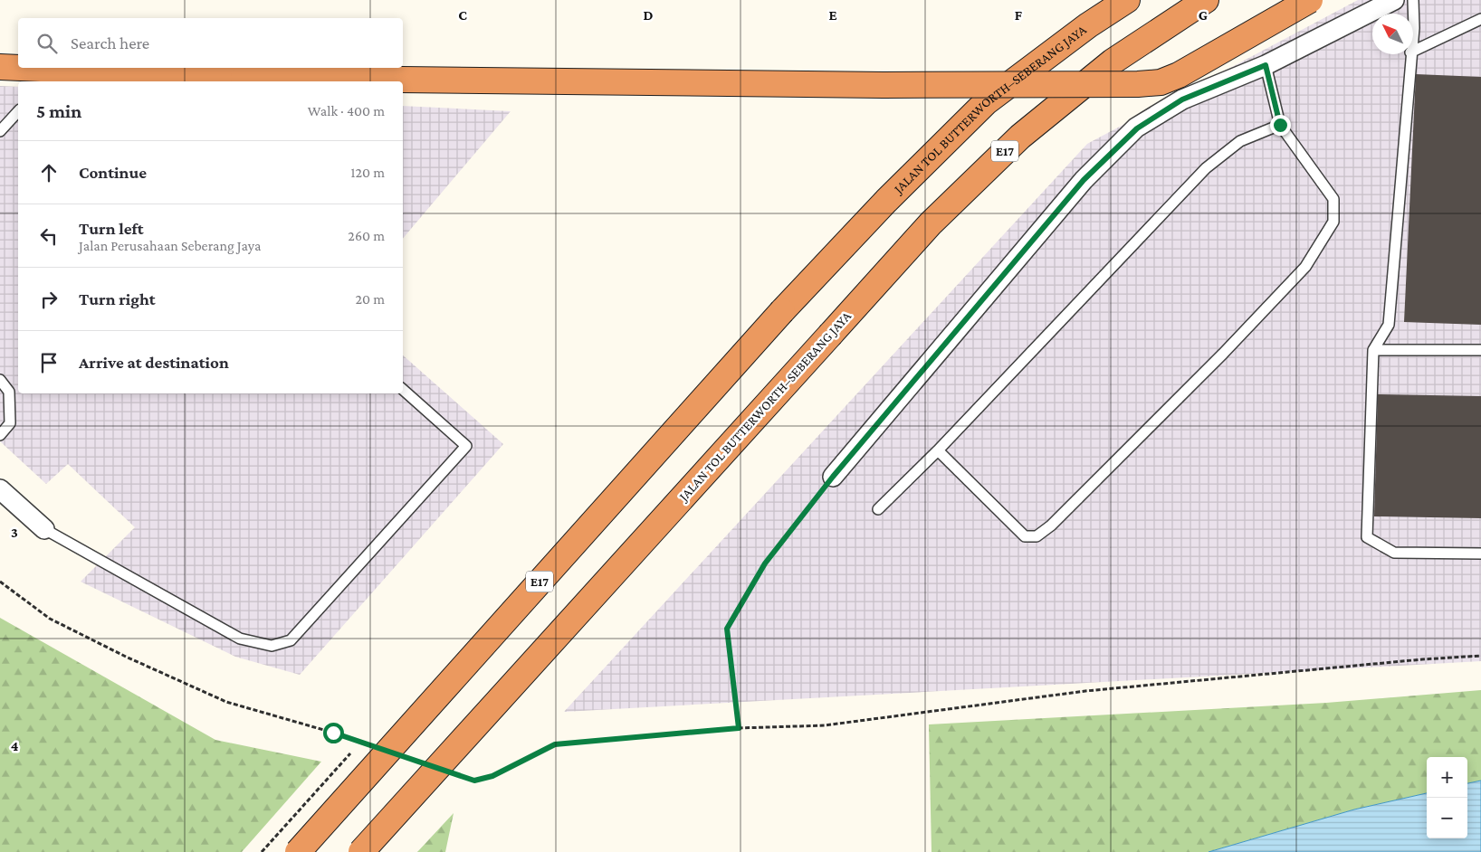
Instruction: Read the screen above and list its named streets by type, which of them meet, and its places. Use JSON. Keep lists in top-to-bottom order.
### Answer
{
  "streets": {
    "highway": ["JALAN TOL BUTTERWORTH–SEBERANG JAYA", "E17"]
  },
  "north": "top left",
  "page": {
    "search": "Search here",
    "heading": ["5 min", "Walk · 400 m"],
    "list": [
      ["Continue", "120 m"],
      ["Turn left", "Jalan Perusahaan Seberang Jaya", "260 m"],
      ["Turn right", "20 m"],
      "Arrive at destination"
    ],
    "map_buttons": ["+", "−"]
  },
  "grid": {
    "columns": [
      "C",
      "D",
      "E",
      "F",
      "G"
    ],
    "rows": ["3", "4"]
  }
}
